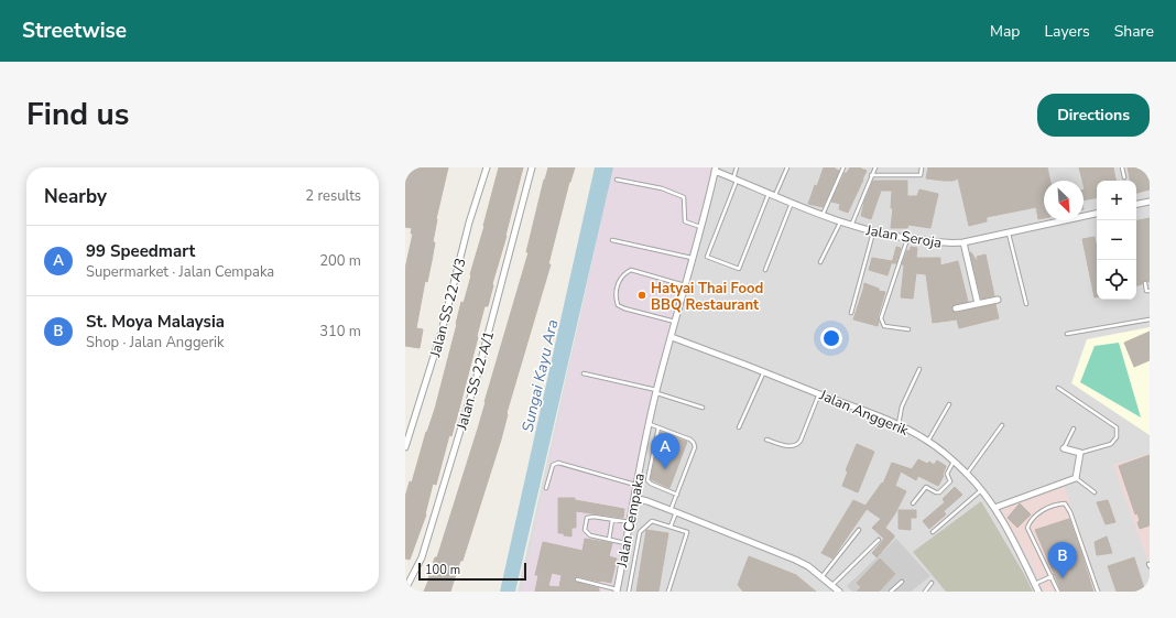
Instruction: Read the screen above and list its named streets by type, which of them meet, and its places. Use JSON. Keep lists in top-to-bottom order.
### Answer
{
  "streets": {
    "street": [
      "Jalan Seroja",
      "Jalan SS 22 A/3",
      "Jalan SS 22 A/1",
      "Jalan Anggerik",
      "Jalan Cempaka"
    ]
  },
  "crossings": [
    ["Jalan Seroja", "Jalan Cempaka"],
    ["Jalan Anggerik", "Jalan Cempaka"]
  ],
  "water": ["Sungai Kayu Ara"],
  "places": ["Hatyai Thai Food BBQ Restaurant"],
  "scale_bar": "100 m",
  "north": "bottom right",
  "page": {
    "header": "Streetwise",
    "nav": ["Map", "Layers", "Share"],
    "title": "Find us",
    "buttons": "Directions",
    "heading": ["Nearby", "2 results"],
    "map_buttons": ["+", "−"],
    "list": [
      {
        "mark": "A",
        "name": "99 Speedmart",
        "note": "Supermarket · Jalan Cempaka",
        "value": "200 m"
      },
      {
        "mark": "B",
        "name": "St. Moya Malaysia",
        "note": "Shop · Jalan Anggerik",
        "value": "310 m"
      }
    ],
    "pins": ["A", "B"],
    "scale": "100 m"
  }
}
